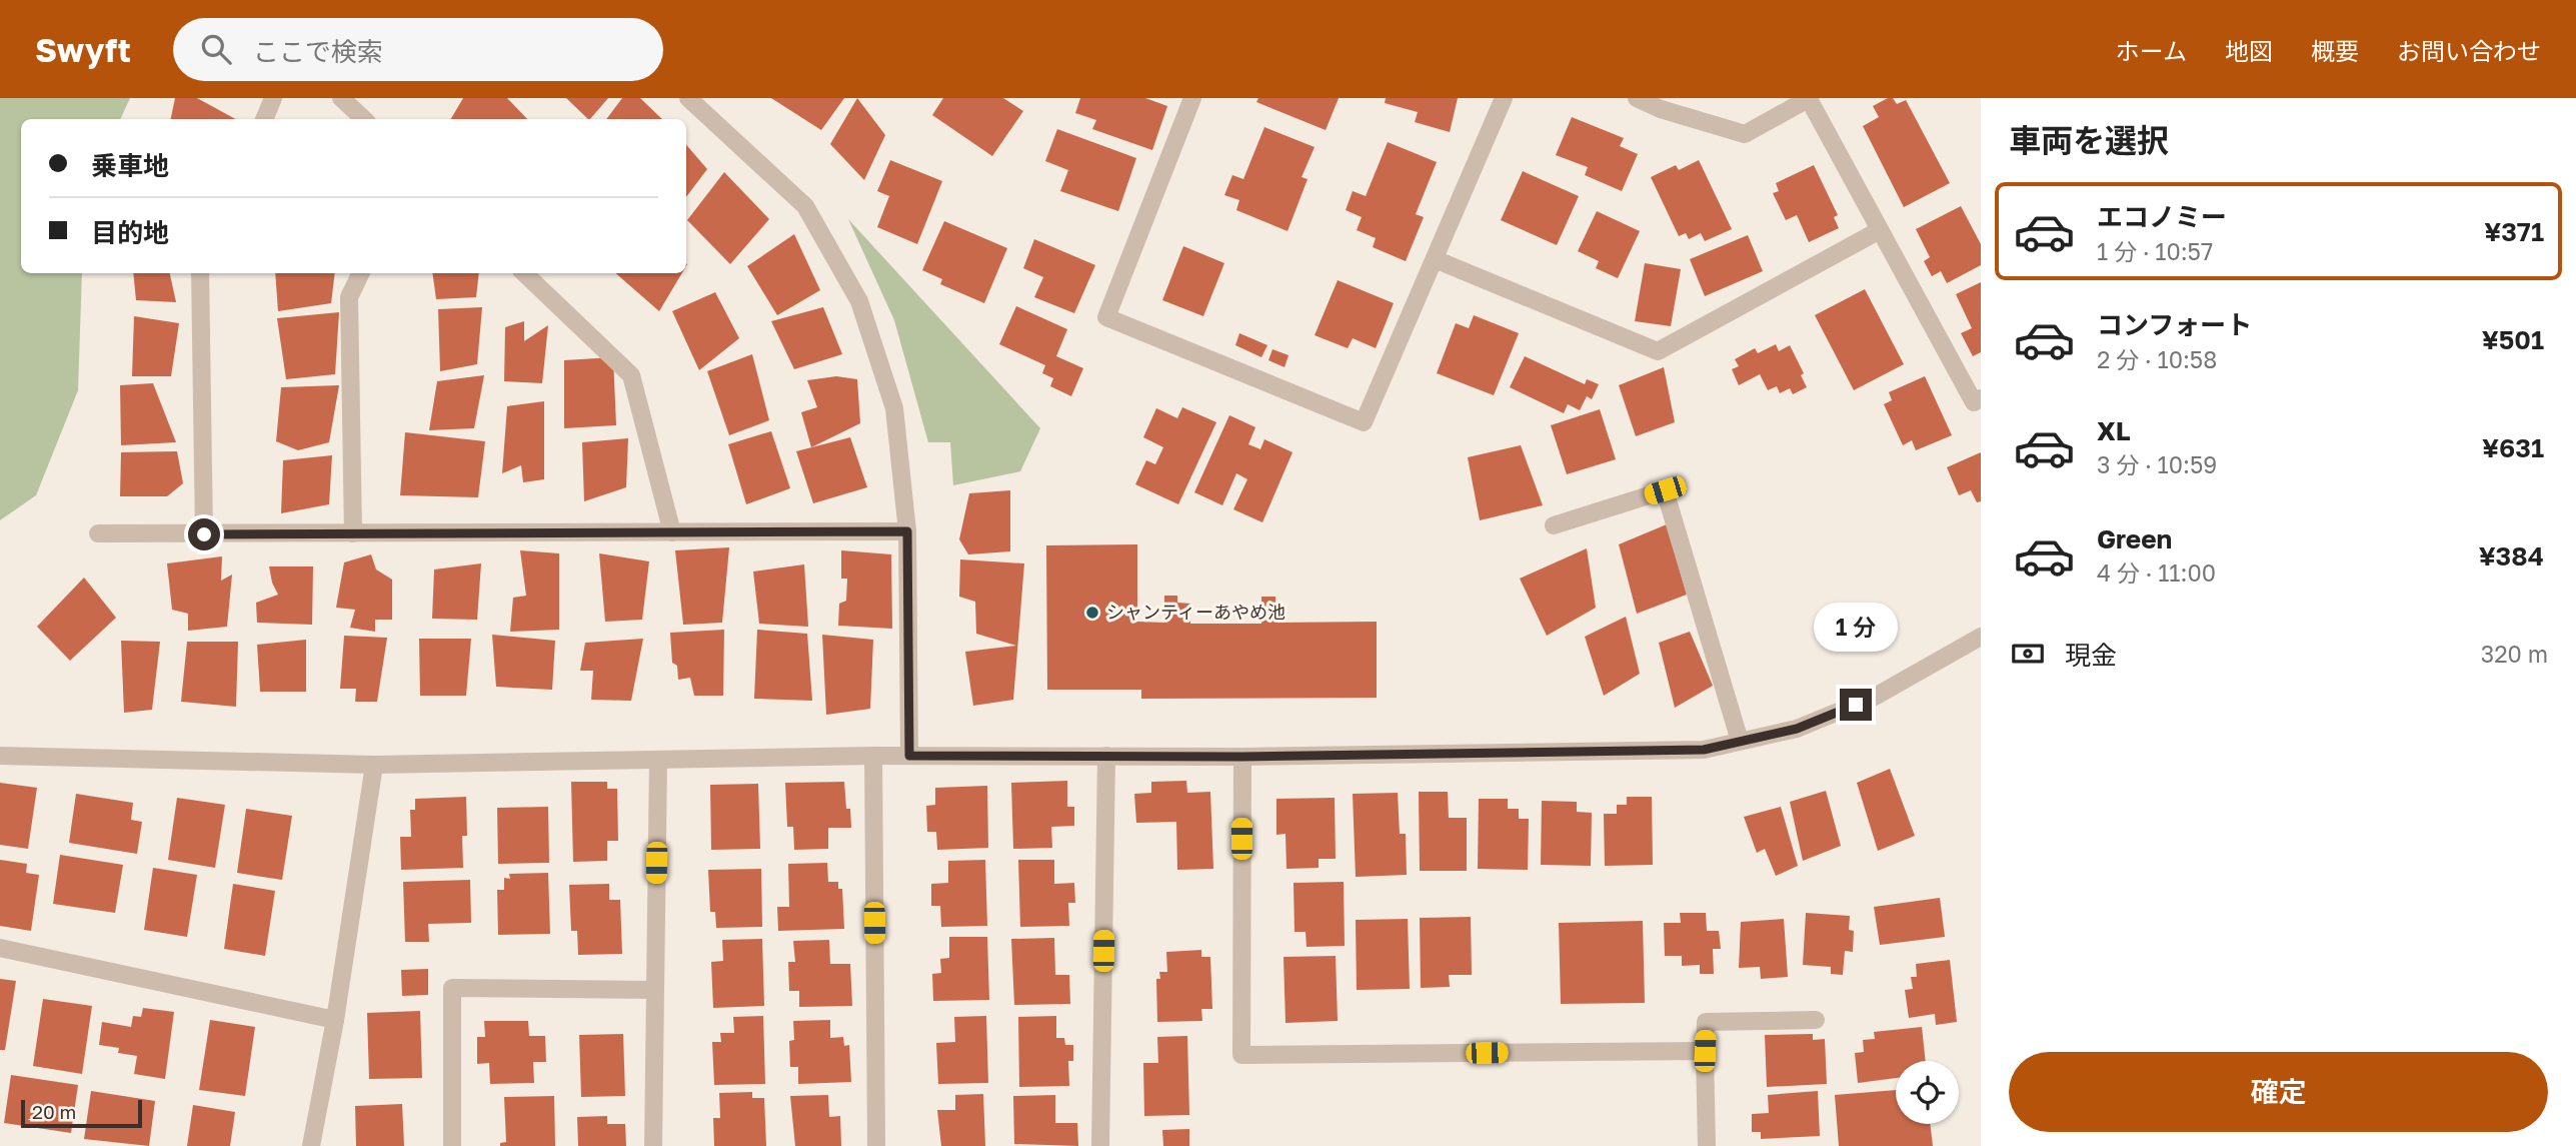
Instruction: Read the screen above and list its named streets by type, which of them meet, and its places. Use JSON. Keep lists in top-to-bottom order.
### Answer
{
  "places": ["シャンティーあやめ池"],
  "scale_bar": "20 m",
  "page": {
    "header": "Swyft",
    "search": "ここで検索",
    "nav": [
      "ホーム",
      "地図",
      "概要",
      "お問い合わせ"
    ],
    "heading": "車両を選択",
    "banner": ["乗車地", "目的地"],
    "list": [
      {
        "name": "エコノミー",
        "note": "1 分 · 10:57",
        "value": "¥371"
      },
      {
        "name": "コンフォート",
        "note": "2 分 · 10:58",
        "value": "¥501"
      },
      {
        "name": "XL",
        "note": "3 分 · 10:59",
        "value": "¥631"
      },
      {
        "name": "Green",
        "note": "4 分 · 11:00",
        "value": "¥384"
      }
    ],
    "bubble": "1 分",
    "pay": ["現金", "320 m"],
    "buttons": "確定",
    "scale": "20 m"
  }
}
